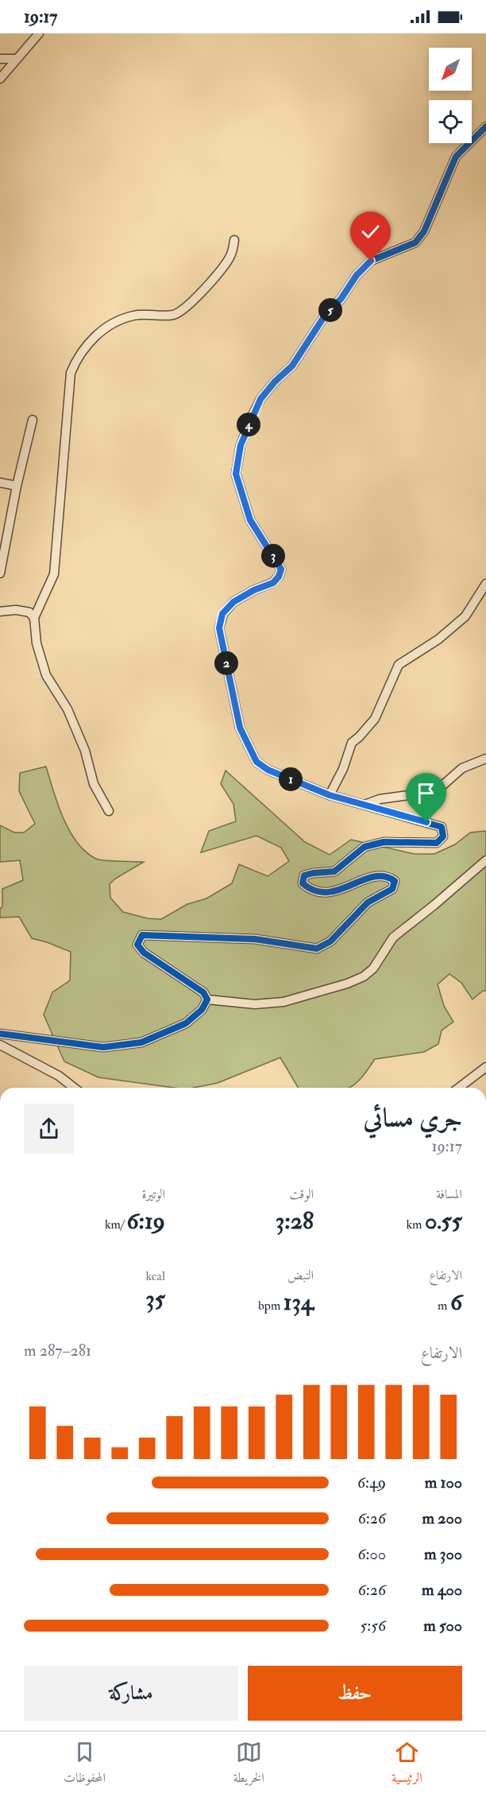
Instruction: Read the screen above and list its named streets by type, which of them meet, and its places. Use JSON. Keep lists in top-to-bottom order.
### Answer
{
  "north": "bottom left",
  "page": {
    "status": "19:17",
    "pins": [
      "5",
      "4",
      "3",
      "2",
      "1"
    ],
    "heading": ["جري مسائي", "19:17"],
    "stats": [
      ["المسافة", "0.55 km"],
      ["الوقت", "3:28"],
      ["الوتيرة", "6:19 /km"],
      ["الارتفاع", "6 m"],
      ["النبض", "134 bpm"],
      ["kcal", "35"]
    ],
    "chart": ["الارتفاع", "281–287 m"],
    "list": [
      {
        "name": "100 m",
        "note": "6:49"
      },
      {
        "name": "200 m",
        "note": "6:26"
      },
      {
        "name": "300 m",
        "note": "6:00"
      },
      {
        "name": "400 m",
        "note": "6:26"
      },
      {
        "name": "500 m",
        "note": "5:56"
      }
    ],
    "buttons": ["حفظ", "مشاركة"],
    "tabs": ["الرئيسية", "الخريطة", "المحفوظات"]
  }
}
